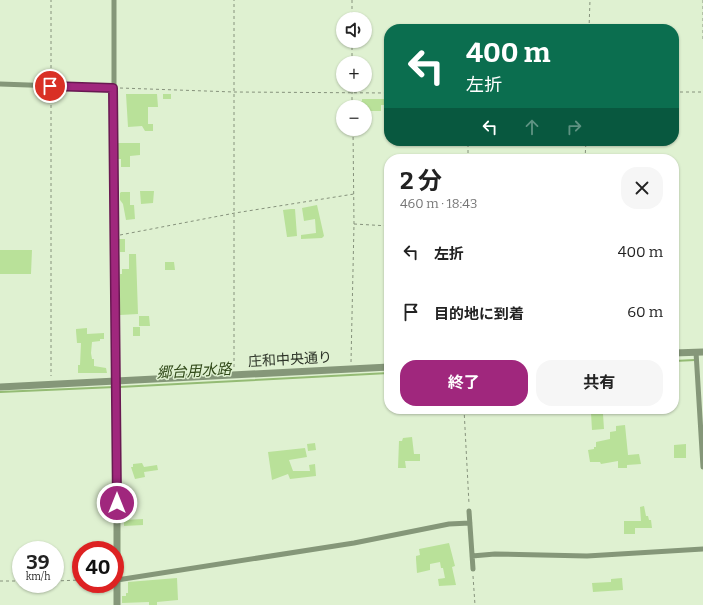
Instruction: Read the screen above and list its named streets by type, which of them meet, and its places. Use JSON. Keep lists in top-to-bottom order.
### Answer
{
  "streets": {
    "street": ["庄和中央通り"]
  },
  "water": ["郷台用水路"],
  "page": {
    "map_buttons": ["+", "−"],
    "turn": ["400 m", "左折"],
    "heading": ["2 分", "460 m · 18:43"],
    "list": [
      {
        "name": "左折",
        "value": "400 m"
      },
      {
        "name": "目的地に到着",
        "value": "60 m"
      }
    ],
    "buttons": ["終了", "共有"],
    "speed": "39 km/h",
    "limit": "40"
  }
}
